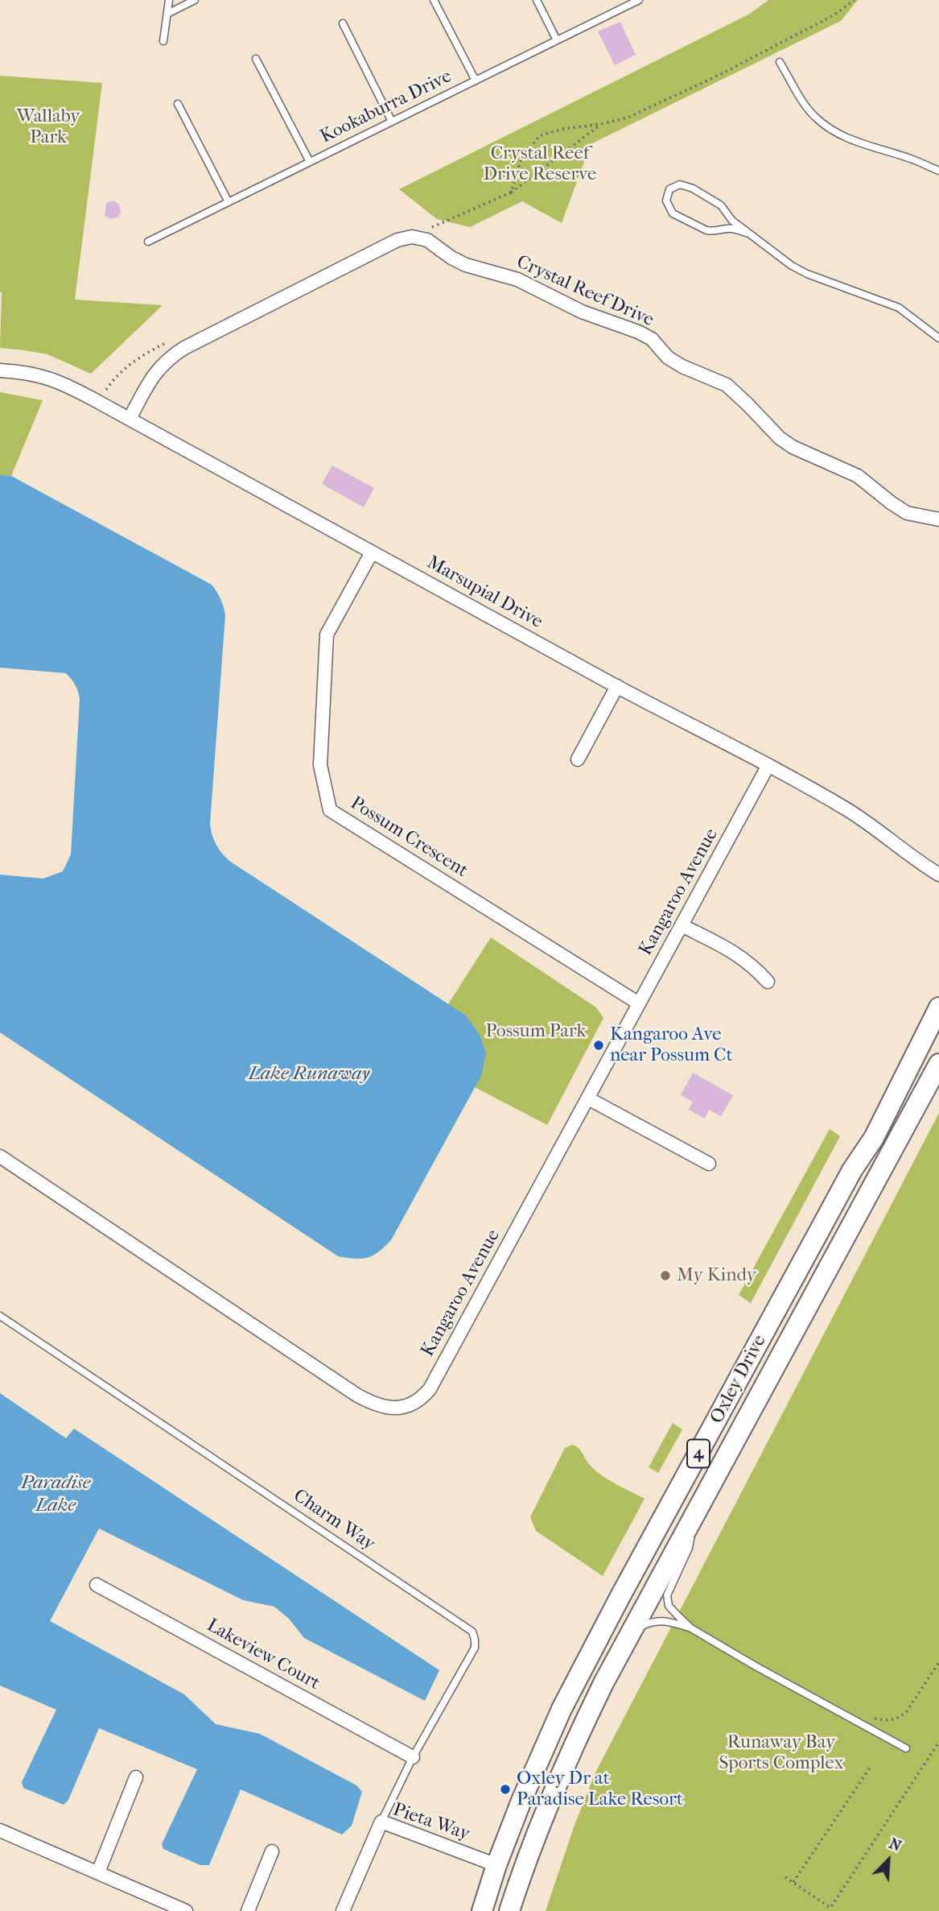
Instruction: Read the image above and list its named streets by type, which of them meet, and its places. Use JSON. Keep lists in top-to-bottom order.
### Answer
{
  "streets": {
    "main road": ["Oxley Drive", "4"],
    "street": [
      "Crystal Reef Drive",
      "Marsupial Drive",
      "Possum Crescent",
      "Kangaroo Avenue",
      "Lakeview Court",
      "Pieta Way"
    ],
    "lane": ["Kookaburra Drive", "Charm Way"]
  },
  "crossings": [
    ["Crystal Reef Drive", "Marsupial Drive"],
    ["Marsupial Drive", "Possum Crescent"],
    ["Marsupial Drive", "Kangaroo Avenue"],
    ["Possum Crescent", "Kangaroo Avenue"],
    ["Oxley Drive", "Pieta Way"],
    ["Charm Way", "Lakeview Court"],
    ["Charm Way", "Pieta Way"]
  ],
  "water": ["Lake Runaway", "Paradise Lake"],
  "parks": [
    "Wallaby Park",
    "Crystal Reef Drive Reserve",
    "Possum Park",
    "Runaway Bay Sports Complex"
  ],
  "places": ["Kangaroo Ave near Possum Ct", "My Kindy", "Oxley Dr at Paradise Lake Resort"],
  "north": "top right"
}
